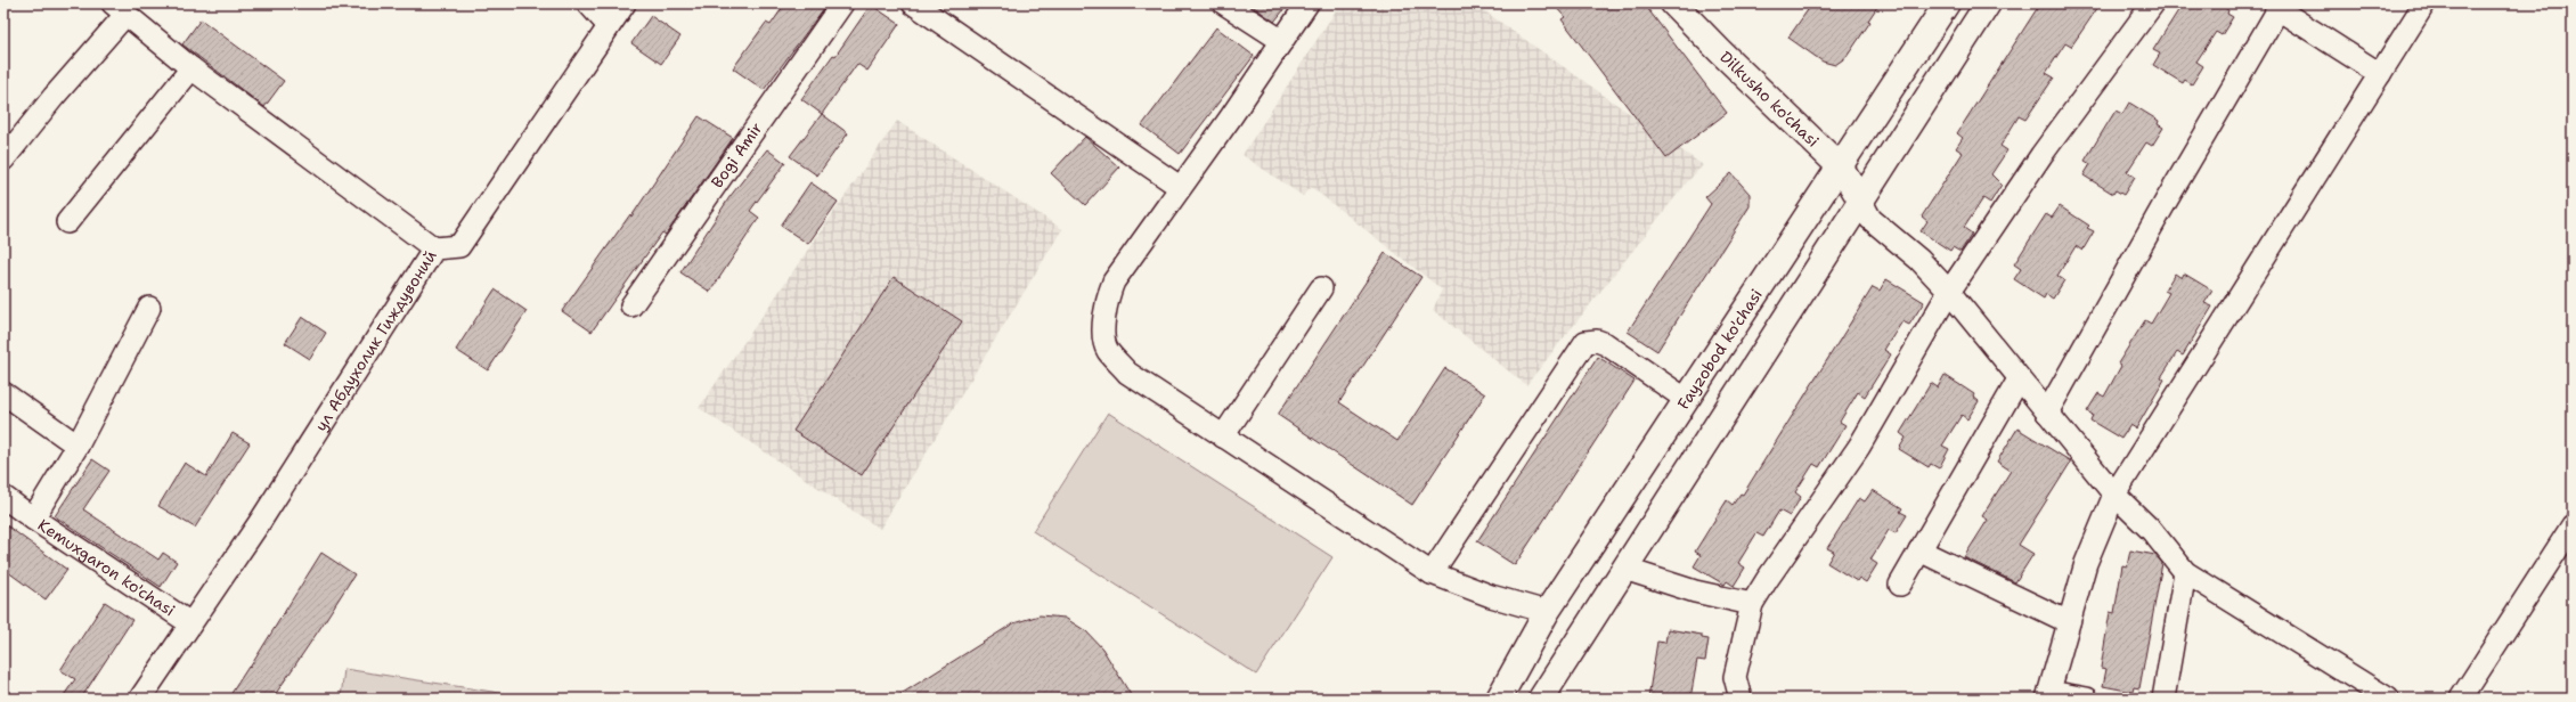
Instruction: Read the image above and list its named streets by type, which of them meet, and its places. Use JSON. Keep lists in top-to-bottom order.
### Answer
{
  "streets": {
    "main road": ["Dilkusho ko'chasi", "Fayzobod ko'chasi"],
    "street": ["ул Абдухолик Гиждувоний", "Kemuxgaron ko'chasi"]
  },
  "crossings": [
    ["Dilkusho ko'chasi", "Fayzobod ko'chasi"],
    ["ул Абдухолик Гиждувоний", "Kemuxgaron ko'chasi"]
  ]
}
